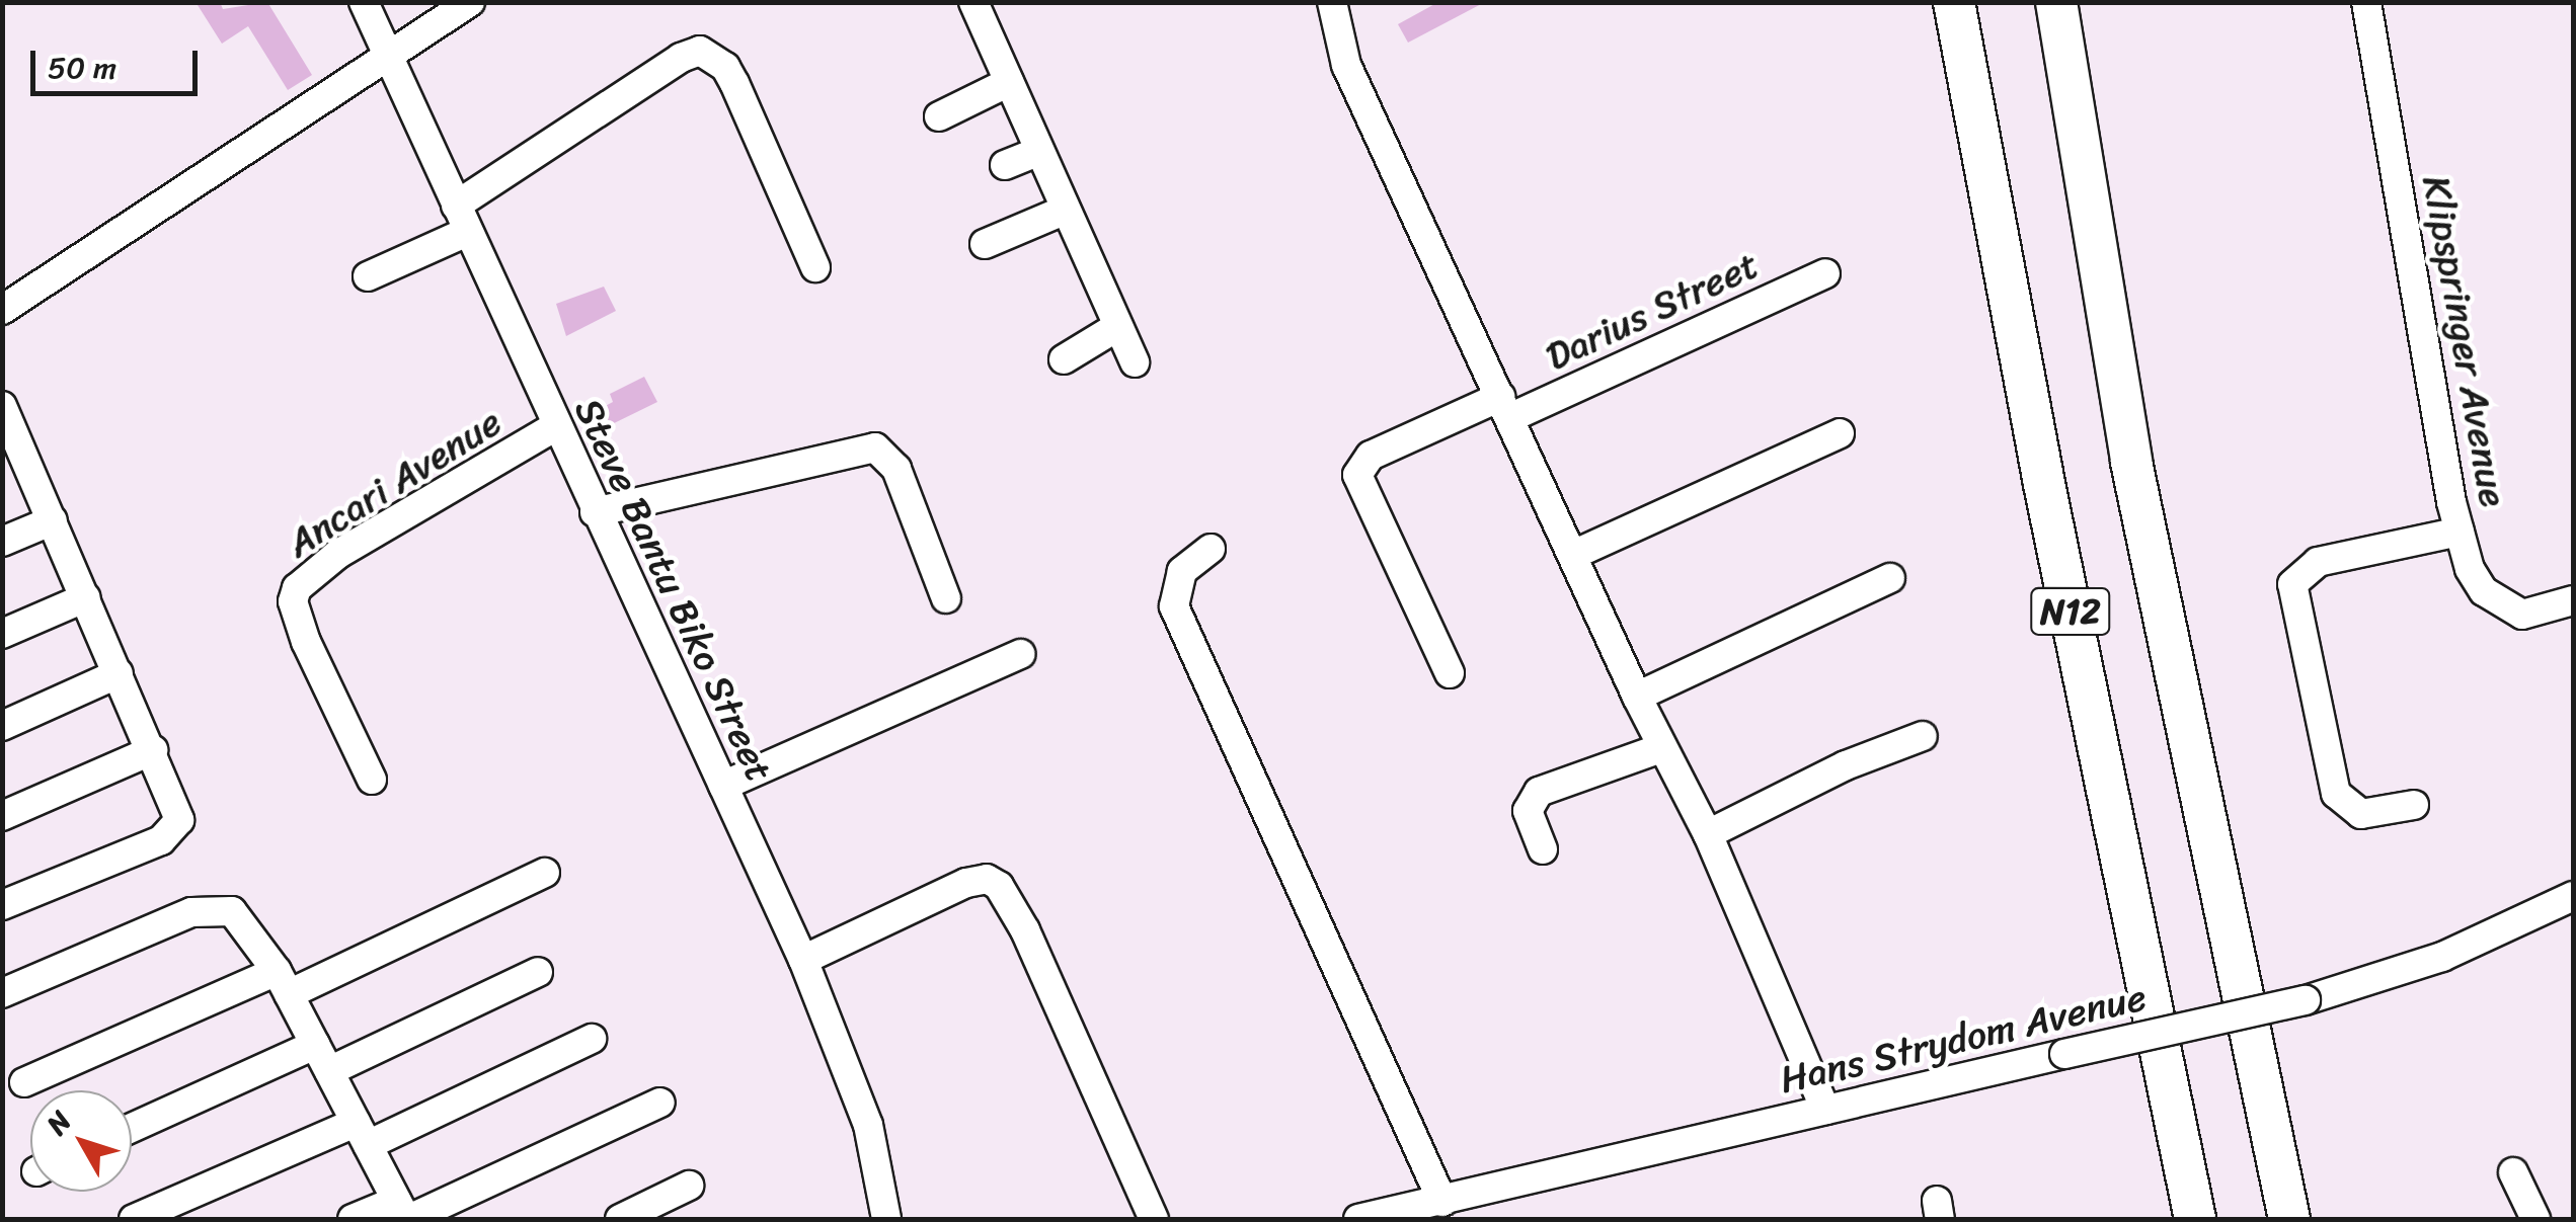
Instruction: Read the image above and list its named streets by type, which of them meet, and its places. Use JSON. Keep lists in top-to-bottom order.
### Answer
{
  "streets": {
    "highway": ["N12"],
    "street": [
      "Darius Street",
      "Klipspringer Avenue",
      "Ancari Avenue",
      "Steve Bantu Biko Street",
      "Hans Strydom Avenue"
    ]
  },
  "crossings": [
    ["Ancari Avenue", "Steve Bantu Biko Street"]
  ],
  "scale_bar": "50 m",
  "north": "top left"
}
